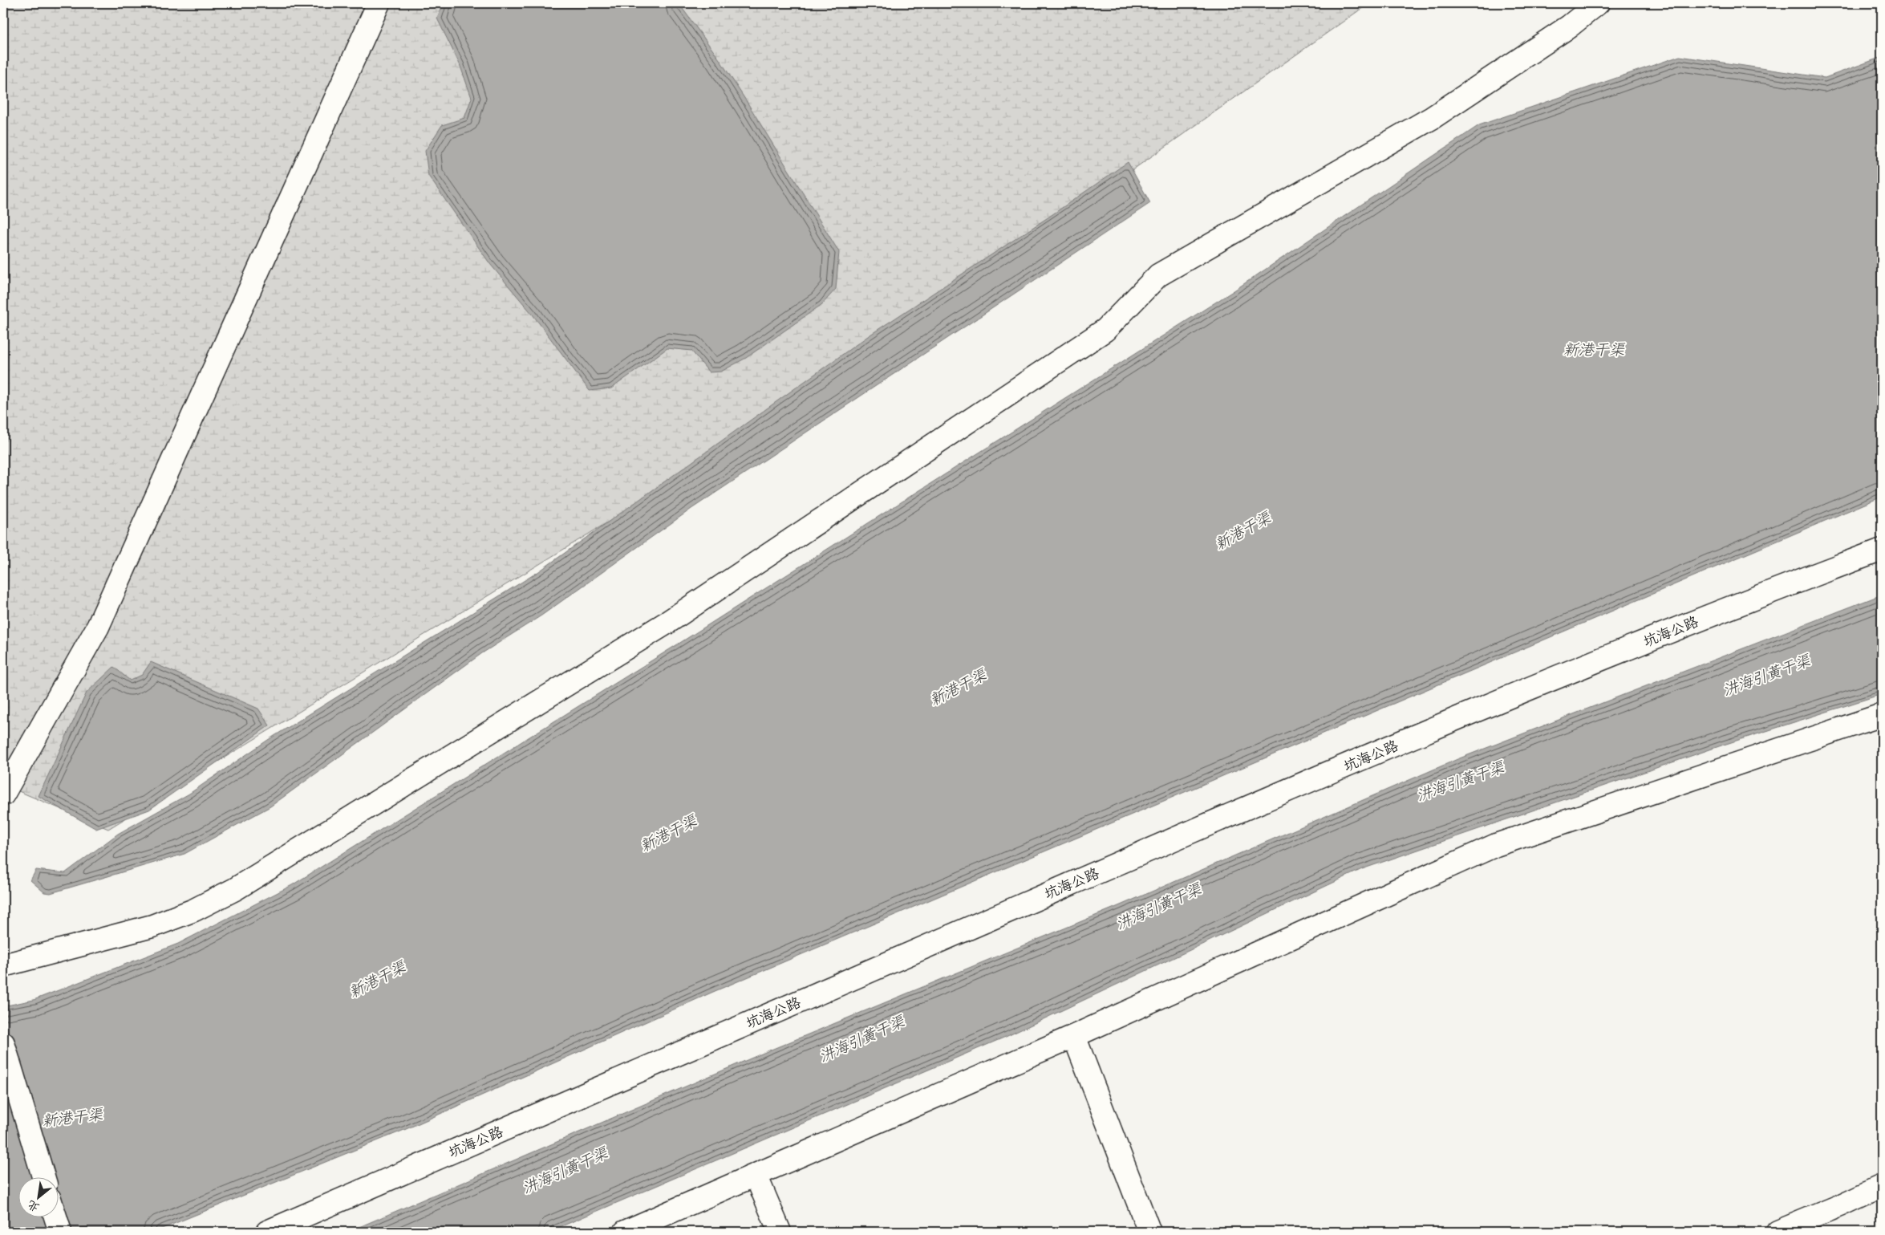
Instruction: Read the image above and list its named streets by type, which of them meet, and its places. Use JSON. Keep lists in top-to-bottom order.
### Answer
{
  "streets": {
    "street": ["坑海公路"]
  },
  "water": ["新港干渠", "汫海引黄干渠"],
  "north": "bottom left"
}
